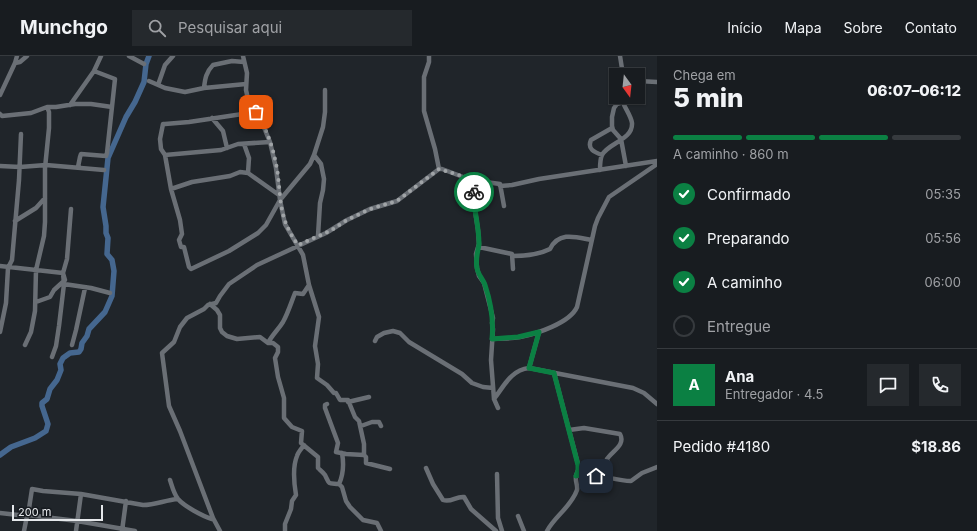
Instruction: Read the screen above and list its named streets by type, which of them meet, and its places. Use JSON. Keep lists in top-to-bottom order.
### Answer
{
  "scale_bar": "200 m",
  "north": "bottom",
  "page": {
    "header": "Munchgo",
    "search": "Pesquisar aqui",
    "nav": [
      "Início",
      "Mapa",
      "Sobre",
      "Contato"
    ],
    "heading": ["5 min", "Chega em", "06:07–06:12"],
    "panel": [
      "Ana",
      "Entregador · 4.5",
      "Pedido #4180",
      "$18.86"
    ],
    "bar": "A caminho · 860 m",
    "list": [
      ["Confirmado", "05:35"],
      ["Preparando", "05:56"],
      ["A caminho", "06:00"],
      "Entregue"
    ],
    "round": "A",
    "scale": "200 m"
  }
}
